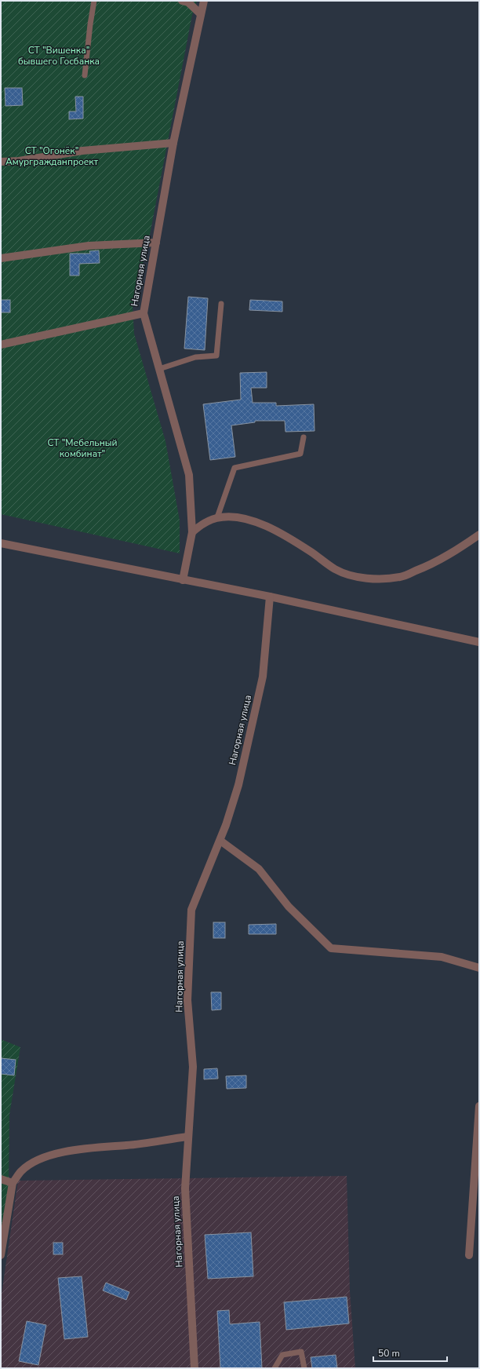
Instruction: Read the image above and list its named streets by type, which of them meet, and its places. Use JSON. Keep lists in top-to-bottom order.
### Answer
{
  "streets": {
    "street": ["Нагорная улица"]
  },
  "parks": ["СТ \"Вишенка\" бывшего Госбанка", "СТ \"Огонёк\" Амургражданпроект", "СТ \"Мебельный комбинат\""],
  "scale_bar": "50 m"
}
